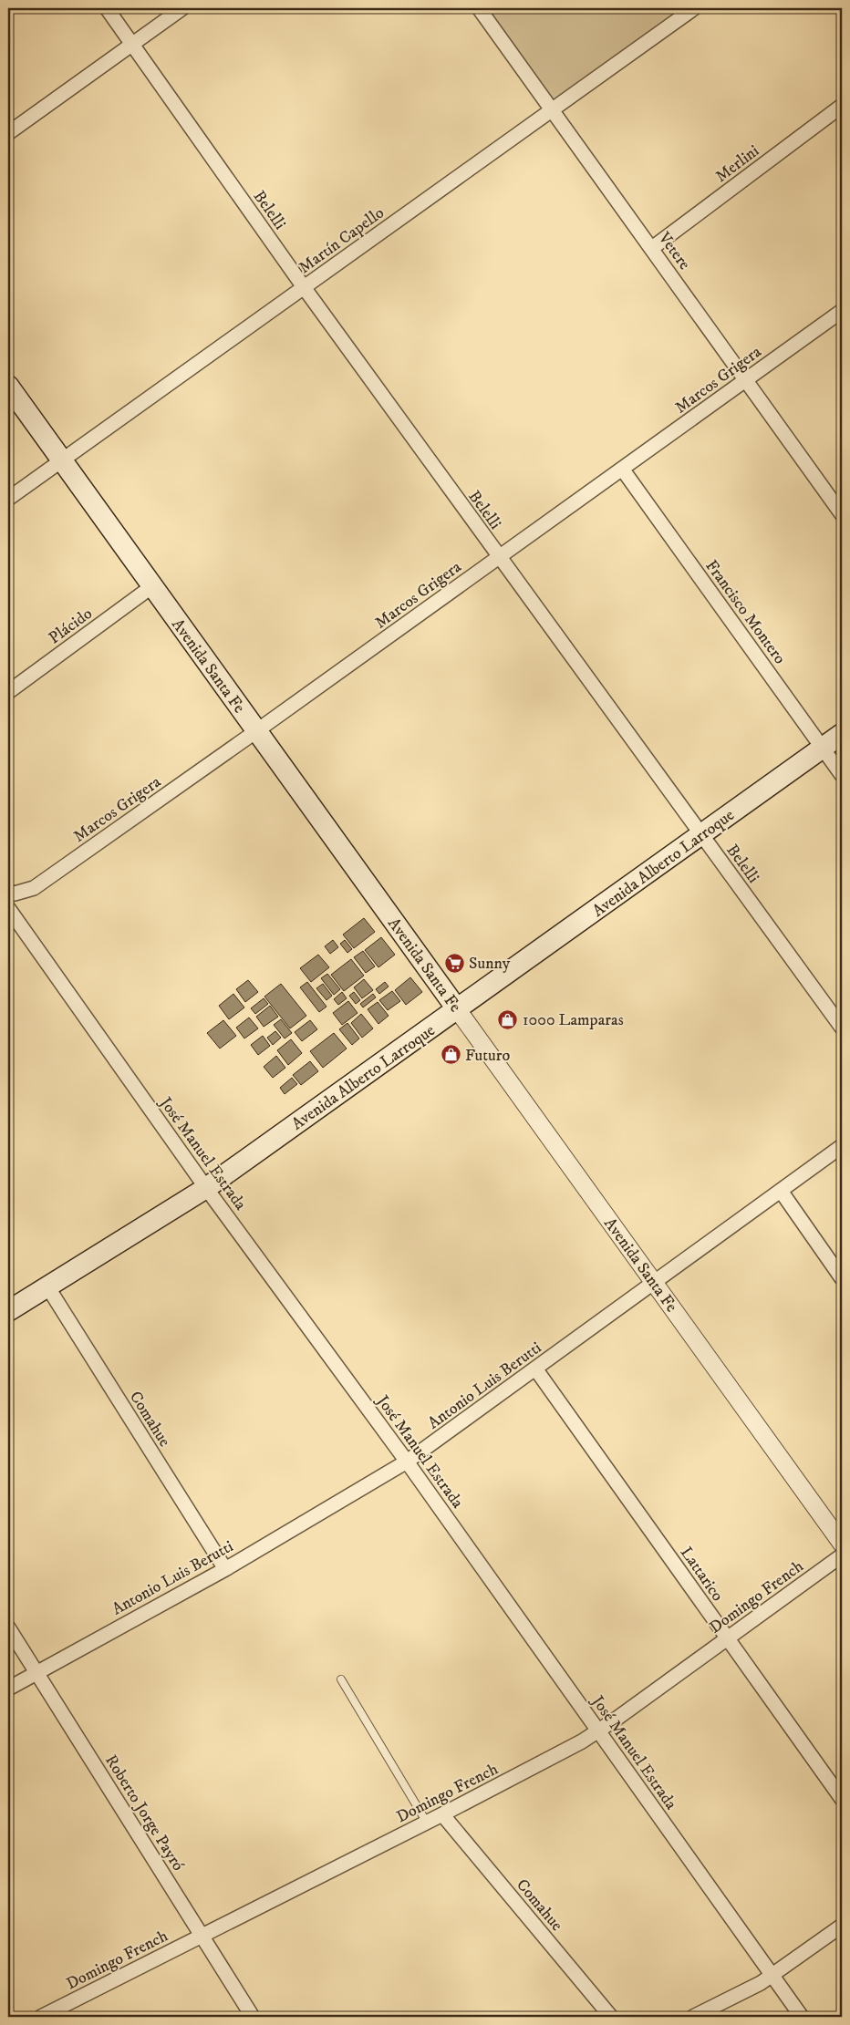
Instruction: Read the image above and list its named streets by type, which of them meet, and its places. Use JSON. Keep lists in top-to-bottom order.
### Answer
{
  "streets": {
    "main road": ["Avenida Santa Fe", "Avenida Alberto Larroque"],
    "street": [
      "Merlini",
      "Belelli",
      "Martín Capello",
      "Vetere",
      "Marcos Grigera",
      "Francisco Montero",
      "Plácido",
      "José Manuel Estrada",
      "Antonio Luis Berutti",
      "Comahue",
      "Lattarico",
      "Domingo French",
      "Roberto Jorge Payró"
    ]
  },
  "crossings": [
    ["Merlini", "Vetere"],
    ["Belelli", "Martín Capello"],
    ["Belelli", "Marcos Grigera"],
    ["Belelli", "Avenida Alberto Larroque"],
    ["Martín Capello", "Vetere"],
    ["Martín Capello", "Avenida Santa Fe"],
    ["Vetere", "Marcos Grigera"],
    ["Marcos Grigera", "Francisco Montero"],
    ["Marcos Grigera", "Avenida Santa Fe"],
    ["Francisco Montero", "Avenida Alberto Larroque"],
    ["Plácido", "Avenida Santa Fe"],
    ["Avenida Santa Fe", "Avenida Alberto Larroque"],
    ["Avenida Santa Fe", "Antonio Luis Berutti"],
    ["Avenida Alberto Larroque", "José Manuel Estrada"],
    ["Avenida Alberto Larroque", "Comahue"],
    ["José Manuel Estrada", "Antonio Luis Berutti"],
    ["José Manuel Estrada", "Domingo French"],
    ["Antonio Luis Berutti", "Comahue"],
    ["Antonio Luis Berutti", "Lattarico"],
    ["Antonio Luis Berutti", "Roberto Jorge Payró"],
    ["Comahue", "Domingo French"],
    ["Lattarico", "Domingo French"],
    ["Domingo French", "Roberto Jorge Payró"]
  ],
  "places": {
    "supermarket": ["Sunny"],
    "shop": ["1000 Lamparas", "Futuro"]
  }
}
